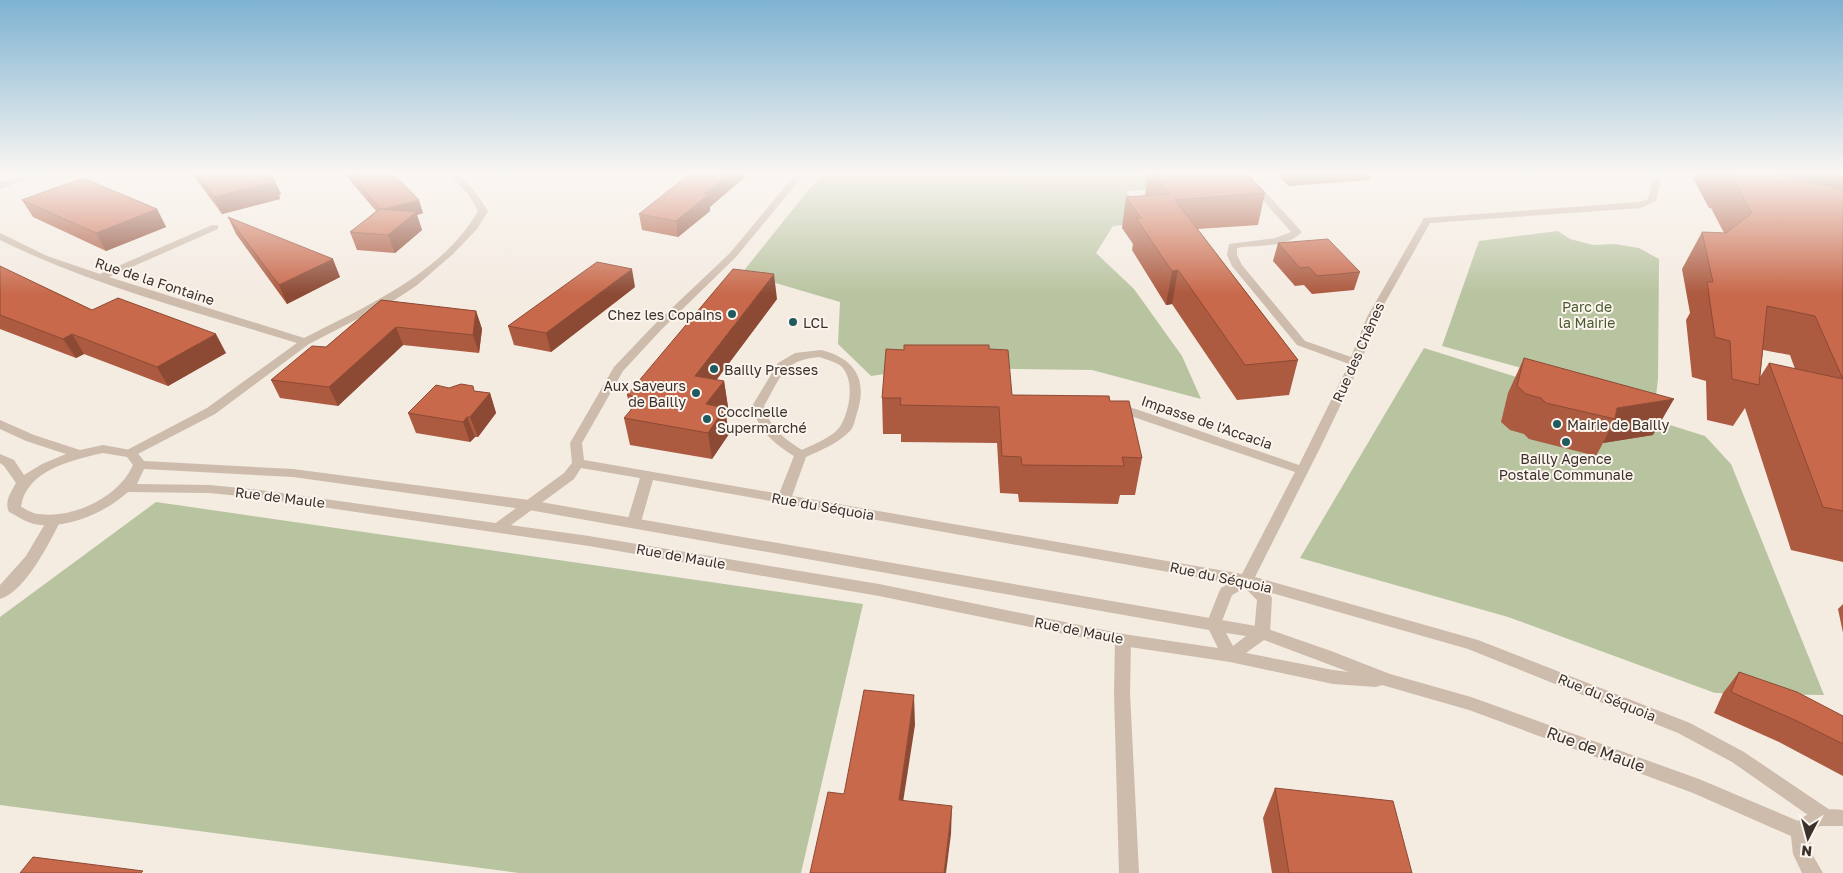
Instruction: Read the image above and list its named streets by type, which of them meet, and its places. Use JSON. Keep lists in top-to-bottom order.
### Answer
{
  "streets": {
    "street": [
      "Rue de la Fontaine",
      "Rue des Chênes",
      "Impasse de l'Accacia",
      "Rue de Maule",
      "Rue du Séquoia"
    ]
  },
  "crossings": [
    ["Rue des Chênes", "Impasse de l'Accacia"],
    ["Rue des Chênes", "Rue du Séquoia"]
  ],
  "parks": ["Parc de la Mairie"],
  "places": [
    "Chez les Copains",
    "LCL",
    "Bailly Presses",
    "Aux Saveurs de Bailly",
    "Coccinelle Supermarché",
    "Mairie de Bailly",
    "Bailly Agence Postale Communale"
  ],
  "north": "bottom"
}
